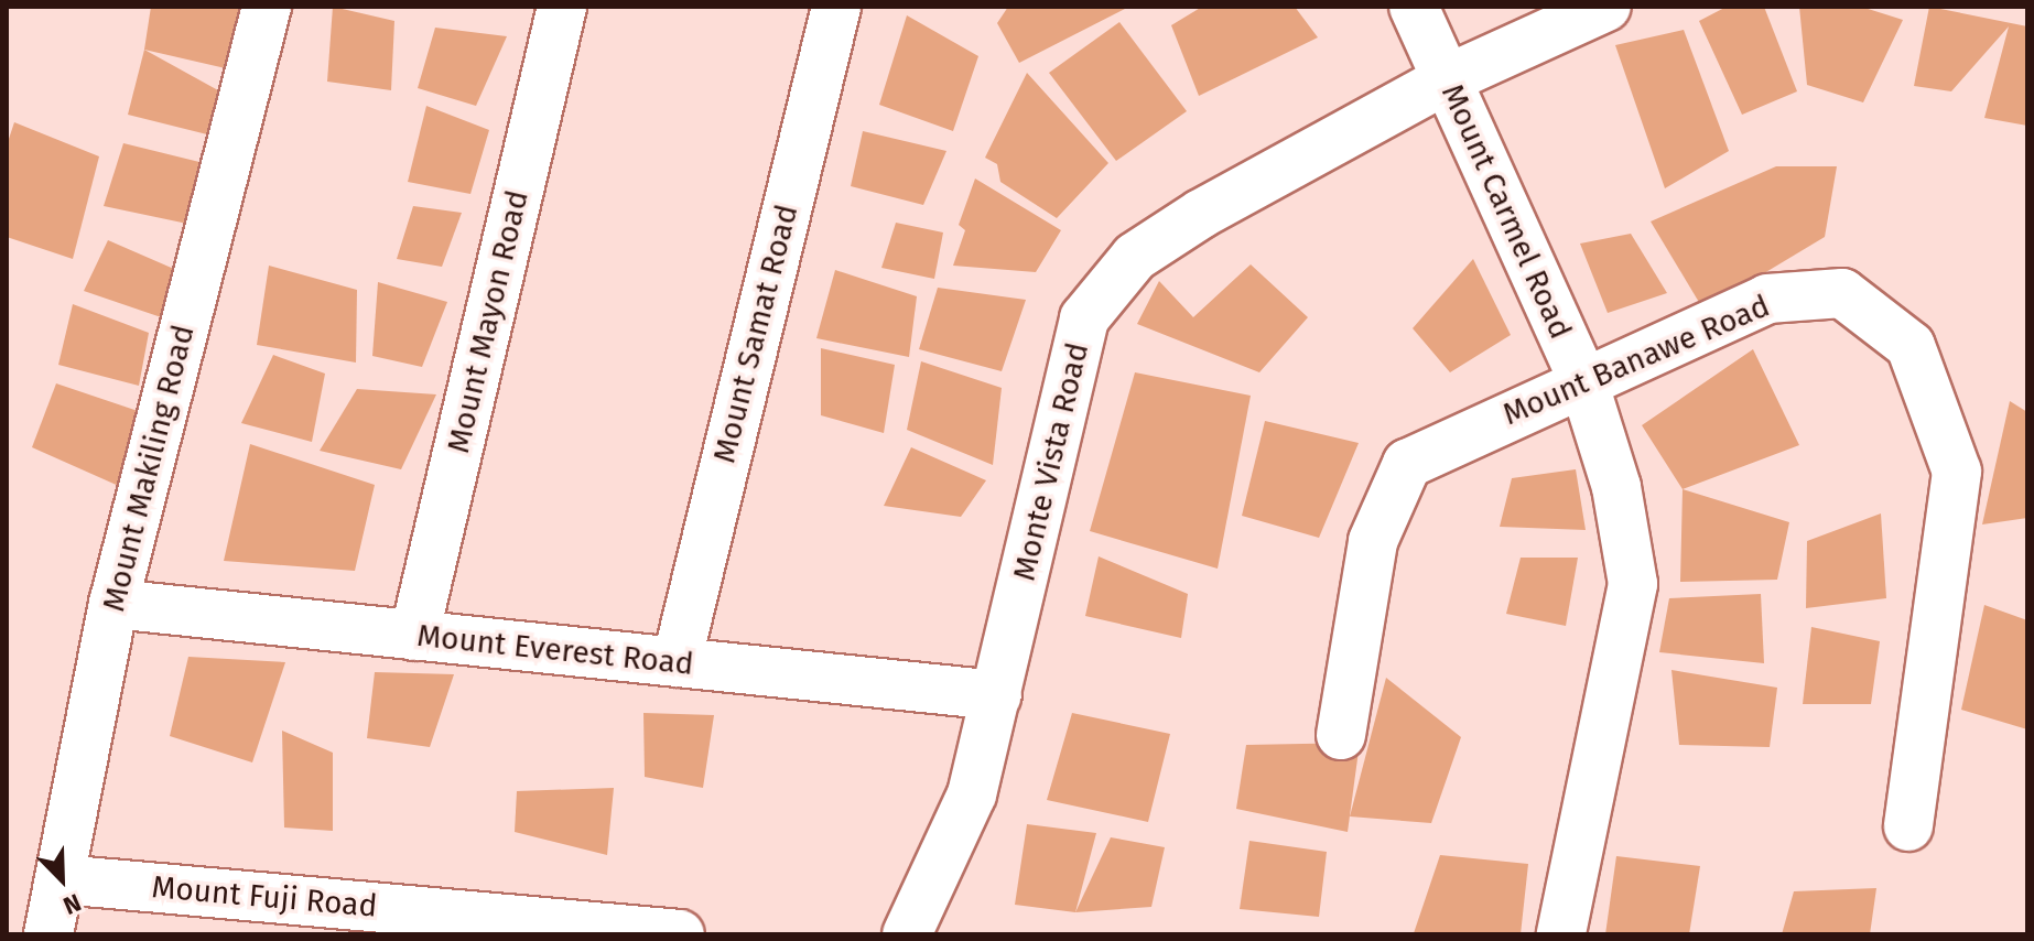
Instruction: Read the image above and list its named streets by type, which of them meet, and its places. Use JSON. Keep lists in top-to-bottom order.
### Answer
{
  "streets": {
    "street": [
      "Mount Carmel Road",
      "Mount Mayon Road",
      "Mount Samat Road",
      "Mount Banawe Road",
      "Monte Vista Road",
      "Mount Makiling Road",
      "Mount Everest Road",
      "Mount Fuji Road"
    ]
  },
  "crossings": [
    ["Mount Carmel Road", "Mount Banawe Road"],
    ["Mount Carmel Road", "Monte Vista Road"],
    ["Mount Mayon Road", "Mount Everest Road"],
    ["Mount Samat Road", "Mount Everest Road"],
    ["Monte Vista Road", "Mount Everest Road"],
    ["Mount Makiling Road", "Mount Everest Road"],
    ["Mount Makiling Road", "Mount Fuji Road"]
  ],
  "north": "bottom right"
}
